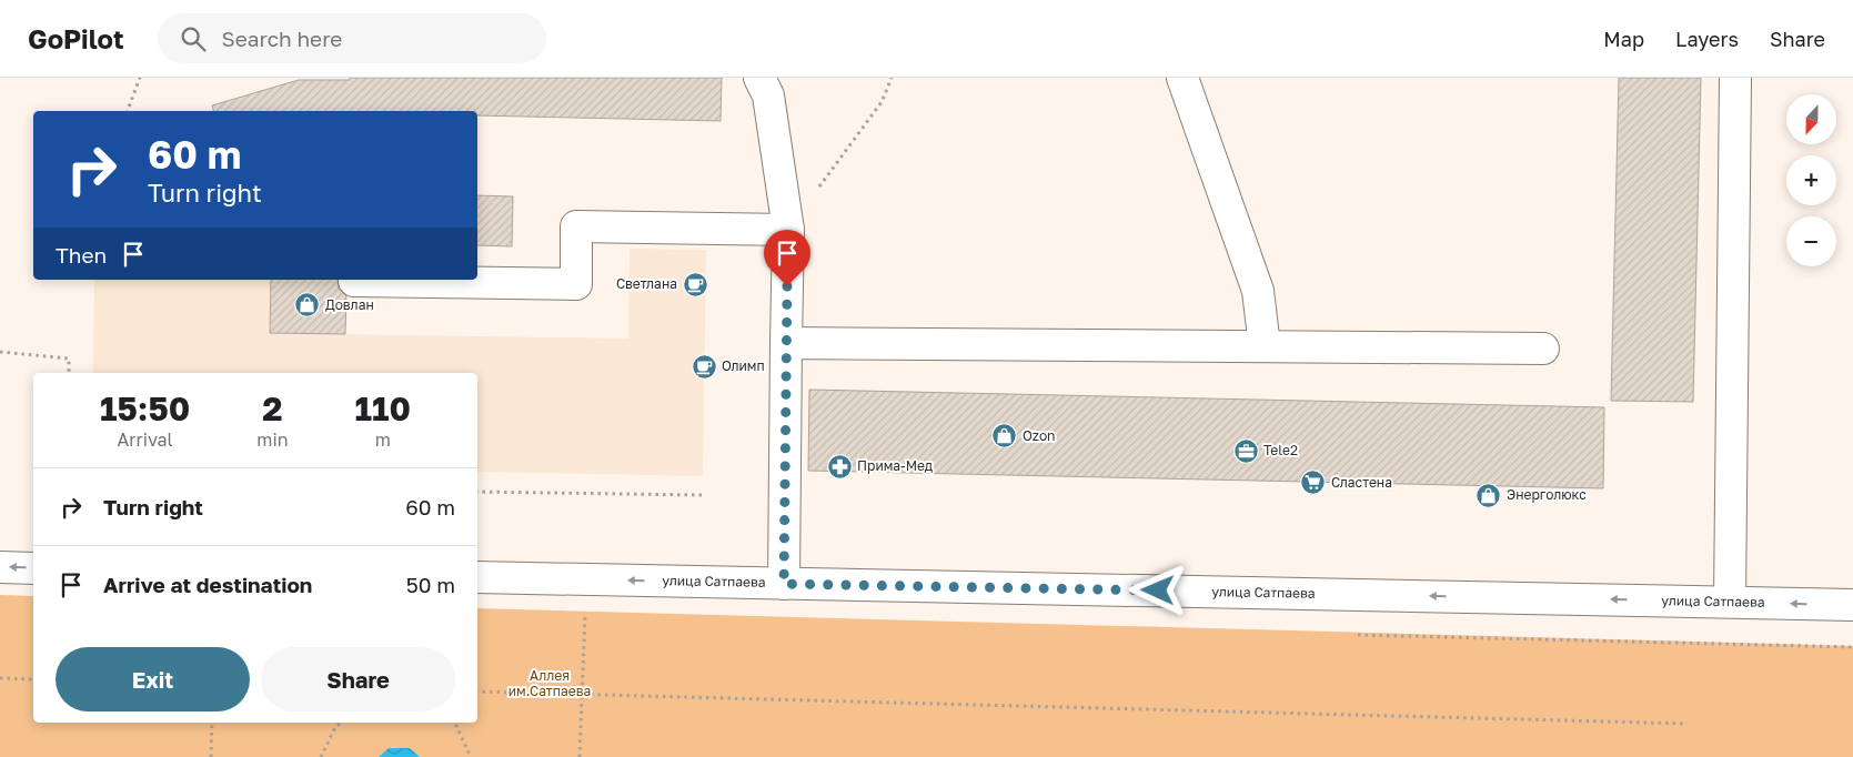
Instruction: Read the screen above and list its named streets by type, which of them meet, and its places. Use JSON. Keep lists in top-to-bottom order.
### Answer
{
  "streets": {
    "street": ["улица Сатпаева"]
  },
  "parks": ["Аллея им.Сатпаева"],
  "places": {
    "cafe": ["Светлана", "Олимп"],
    "shop": ["Довлан", "Ozon", "Энерголюкс"],
    "office": ["Tele2"],
    "pharmacy": ["Прима-Мед"],
    "supermarket": ["Сластена"]
  },
  "north": "bottom",
  "page": {
    "header": "GoPilot",
    "search": "Search here",
    "nav": ["Map", "Layers", "Share"],
    "map_buttons": ["+", "−"],
    "turn": ["60 m", "Turn right"],
    "then": "Then",
    "eta": [
      "15:50",
      "Arrival",
      "2",
      "min",
      "110",
      "m"
    ],
    "list": [
      {
        "name": "Turn right",
        "value": "60 m"
      },
      {
        "name": "Arrive at destination",
        "value": "50 m"
      }
    ],
    "buttons": ["Exit", "Share"]
  }
}
